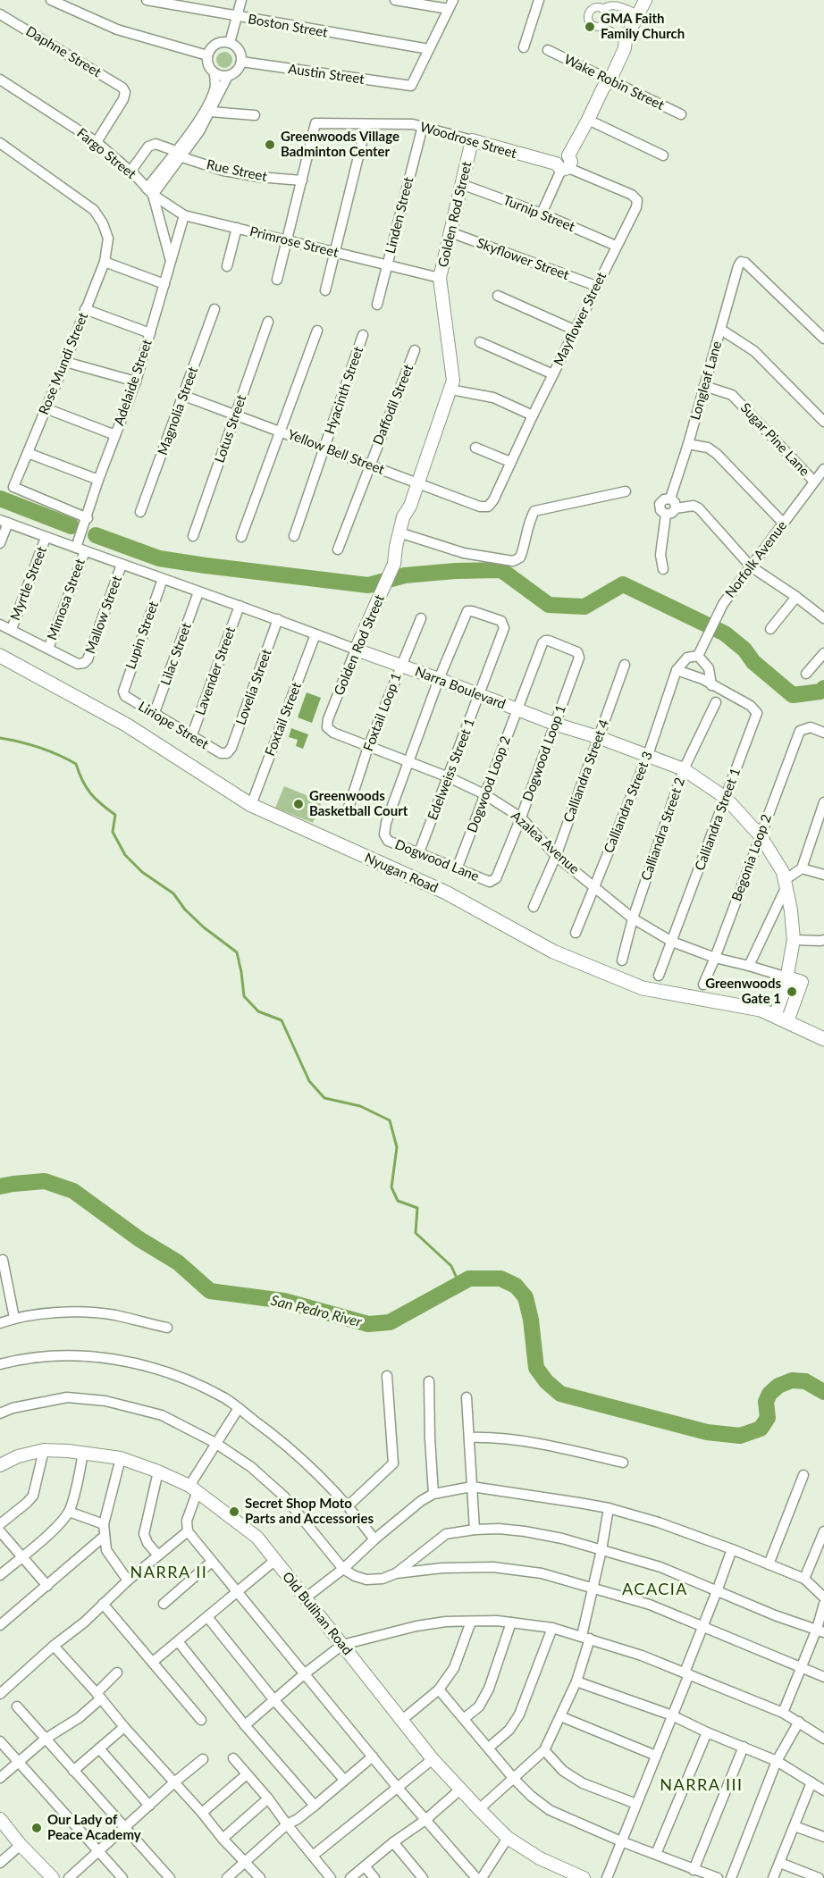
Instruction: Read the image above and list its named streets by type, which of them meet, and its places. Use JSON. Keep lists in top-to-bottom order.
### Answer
{
  "streets": {
    "main road": ["Nyugan Road"],
    "street": [
      "Boston Street",
      "Daphne Street",
      "Austin Street",
      "Wake Robin Street",
      "Woodrose Street",
      "Fargo Street",
      "Rue Street",
      "Turnip Street",
      "Golden Rod Street",
      "Linden Street",
      "Primrose Street",
      "Skyflower Street",
      "Mayflower Street",
      "Rose Mundi Street",
      "Longleaf Lane",
      "Adelaide Street",
      "Hyacinth Street",
      "Daffodil Street",
      "Magnolia Street",
      "Lotus Street",
      "Sugar Pine Lane",
      "Yellow Bell Street",
      "Norfolk Avenue",
      "Myrtle Street",
      "Mimosa Street",
      "Mallow Street",
      "Lupin Street",
      "Lilac Street",
      "Lavender Street",
      "Lovelia Street",
      "Narra Boulevard",
      "Foxtail Loop 1",
      "Foxtail Street",
      "Liriope Street",
      "Dogwood Loop 1",
      "Edelweiss Street 1",
      "Calliandra Street 4",
      "Dogwood Loop 2",
      "Calliandra Street 3",
      "Calliandra Street 1",
      "Calliandra Street 2",
      "Azalea Avenue",
      "Begonia Loop 2",
      "Dogwood Lane",
      "Old Bulihan Road"
    ]
  },
  "crossings": [
    ["Boston Street", "Austin Street"],
    ["Daphne Street", "Fargo Street"],
    ["Woodrose Street", "Rue Street"],
    ["Woodrose Street", "Golden Rod Street"],
    ["Woodrose Street", "Linden Street"],
    ["Woodrose Street", "Primrose Street"],
    ["Woodrose Street", "Mayflower Street"],
    ["Fargo Street", "Rue Street"],
    ["Fargo Street", "Primrose Street"],
    ["Fargo Street", "Adelaide Street"],
    ["Turnip Street", "Golden Rod Street"],
    ["Turnip Street", "Mayflower Street"],
    ["Golden Rod Street", "Primrose Street"],
    ["Golden Rod Street", "Skyflower Street"],
    ["Golden Rod Street", "Yellow Bell Street"],
    ["Golden Rod Street", "Narra Boulevard"],
    ["Golden Rod Street", "Azalea Avenue"],
    ["Linden Street", "Primrose Street"],
    ["Primrose Street", "Adelaide Street"],
    ["Skyflower Street", "Mayflower Street"],
    ["Mayflower Street", "Yellow Bell Street"],
    ["Rose Mundi Street", "Adelaide Street"],
    ["Longleaf Lane", "Sugar Pine Lane"],
    ["Adelaide Street", "Mimosa Street"],
    ["Adelaide Street", "Narra Boulevard"],
    ["Hyacinth Street", "Yellow Bell Street"],
    ["Daffodil Street", "Yellow Bell Street"],
    ["Magnolia Street", "Yellow Bell Street"],
    ["Lotus Street", "Yellow Bell Street"],
    ["Sugar Pine Lane", "Norfolk Avenue"],
    ["Myrtle Street", "Narra Boulevard"],
    ["Mimosa Street", "Mallow Street"],
    ["Mimosa Street", "Narra Boulevard"],
    ["Mallow Street", "Narra Boulevard"],
    ["Lupin Street", "Narra Boulevard"],
    ["Lupin Street", "Liriope Street"],
    ["Lilac Street", "Narra Boulevard"],
    ["Lilac Street", "Liriope Street"],
    ["Lavender Street", "Narra Boulevard"],
    ["Lavender Street", "Liriope Street"],
    ["Lovelia Street", "Narra Boulevard"],
    ["Lovelia Street", "Liriope Street"],
    ["Narra Boulevard", "Foxtail Loop 1"],
    ["Narra Boulevard", "Foxtail Street"],
    ["Narra Boulevard", "Dogwood Loop 1"],
    ["Narra Boulevard", "Edelweiss Street 1"],
    ["Narra Boulevard", "Calliandra Street 4"],
    ["Narra Boulevard", "Dogwood Loop 2"],
    ["Narra Boulevard", "Calliandra Street 3"],
    ["Narra Boulevard", "Calliandra Street 1"],
    ["Narra Boulevard", "Calliandra Street 2"],
    ["Narra Boulevard", "Azalea Avenue"],
    ["Narra Boulevard", "Begonia Loop 2"],
    ["Narra Boulevard", "Nyugan Road"],
    ["Foxtail Loop 1", "Azalea Avenue"],
    ["Foxtail Street", "Nyugan Road"],
    ["Dogwood Loop 1", "Dogwood Loop 2"],
    ["Dogwood Loop 1", "Azalea Avenue"],
    ["Dogwood Loop 1", "Dogwood Lane"],
    ["Edelweiss Street 1", "Azalea Avenue"],
    ["Edelweiss Street 1", "Dogwood Lane"],
    ["Calliandra Street 4", "Azalea Avenue"],
    ["Dogwood Loop 2", "Azalea Avenue"],
    ["Dogwood Loop 2", "Dogwood Lane"],
    ["Calliandra Street 3", "Azalea Avenue"],
    ["Calliandra Street 1", "Azalea Avenue"],
    ["Calliandra Street 2", "Azalea Avenue"],
    ["Azalea Avenue", "Begonia Loop 2"],
    ["Azalea Avenue", "Dogwood Lane"]
  ],
  "districts": ["NARRA II", "ACACIA", "NARRA III"],
  "water": ["San Pedro River"],
  "places": [
    "GMA Faith Family Church",
    "Greenwoods Village Badminton Center",
    "Greenwoods Basketball Court",
    "Greenwoods Gate 1",
    "Secret Shop Moto Parts and Accessories",
    "Our Lady of Peace Academy"
  ]
}
